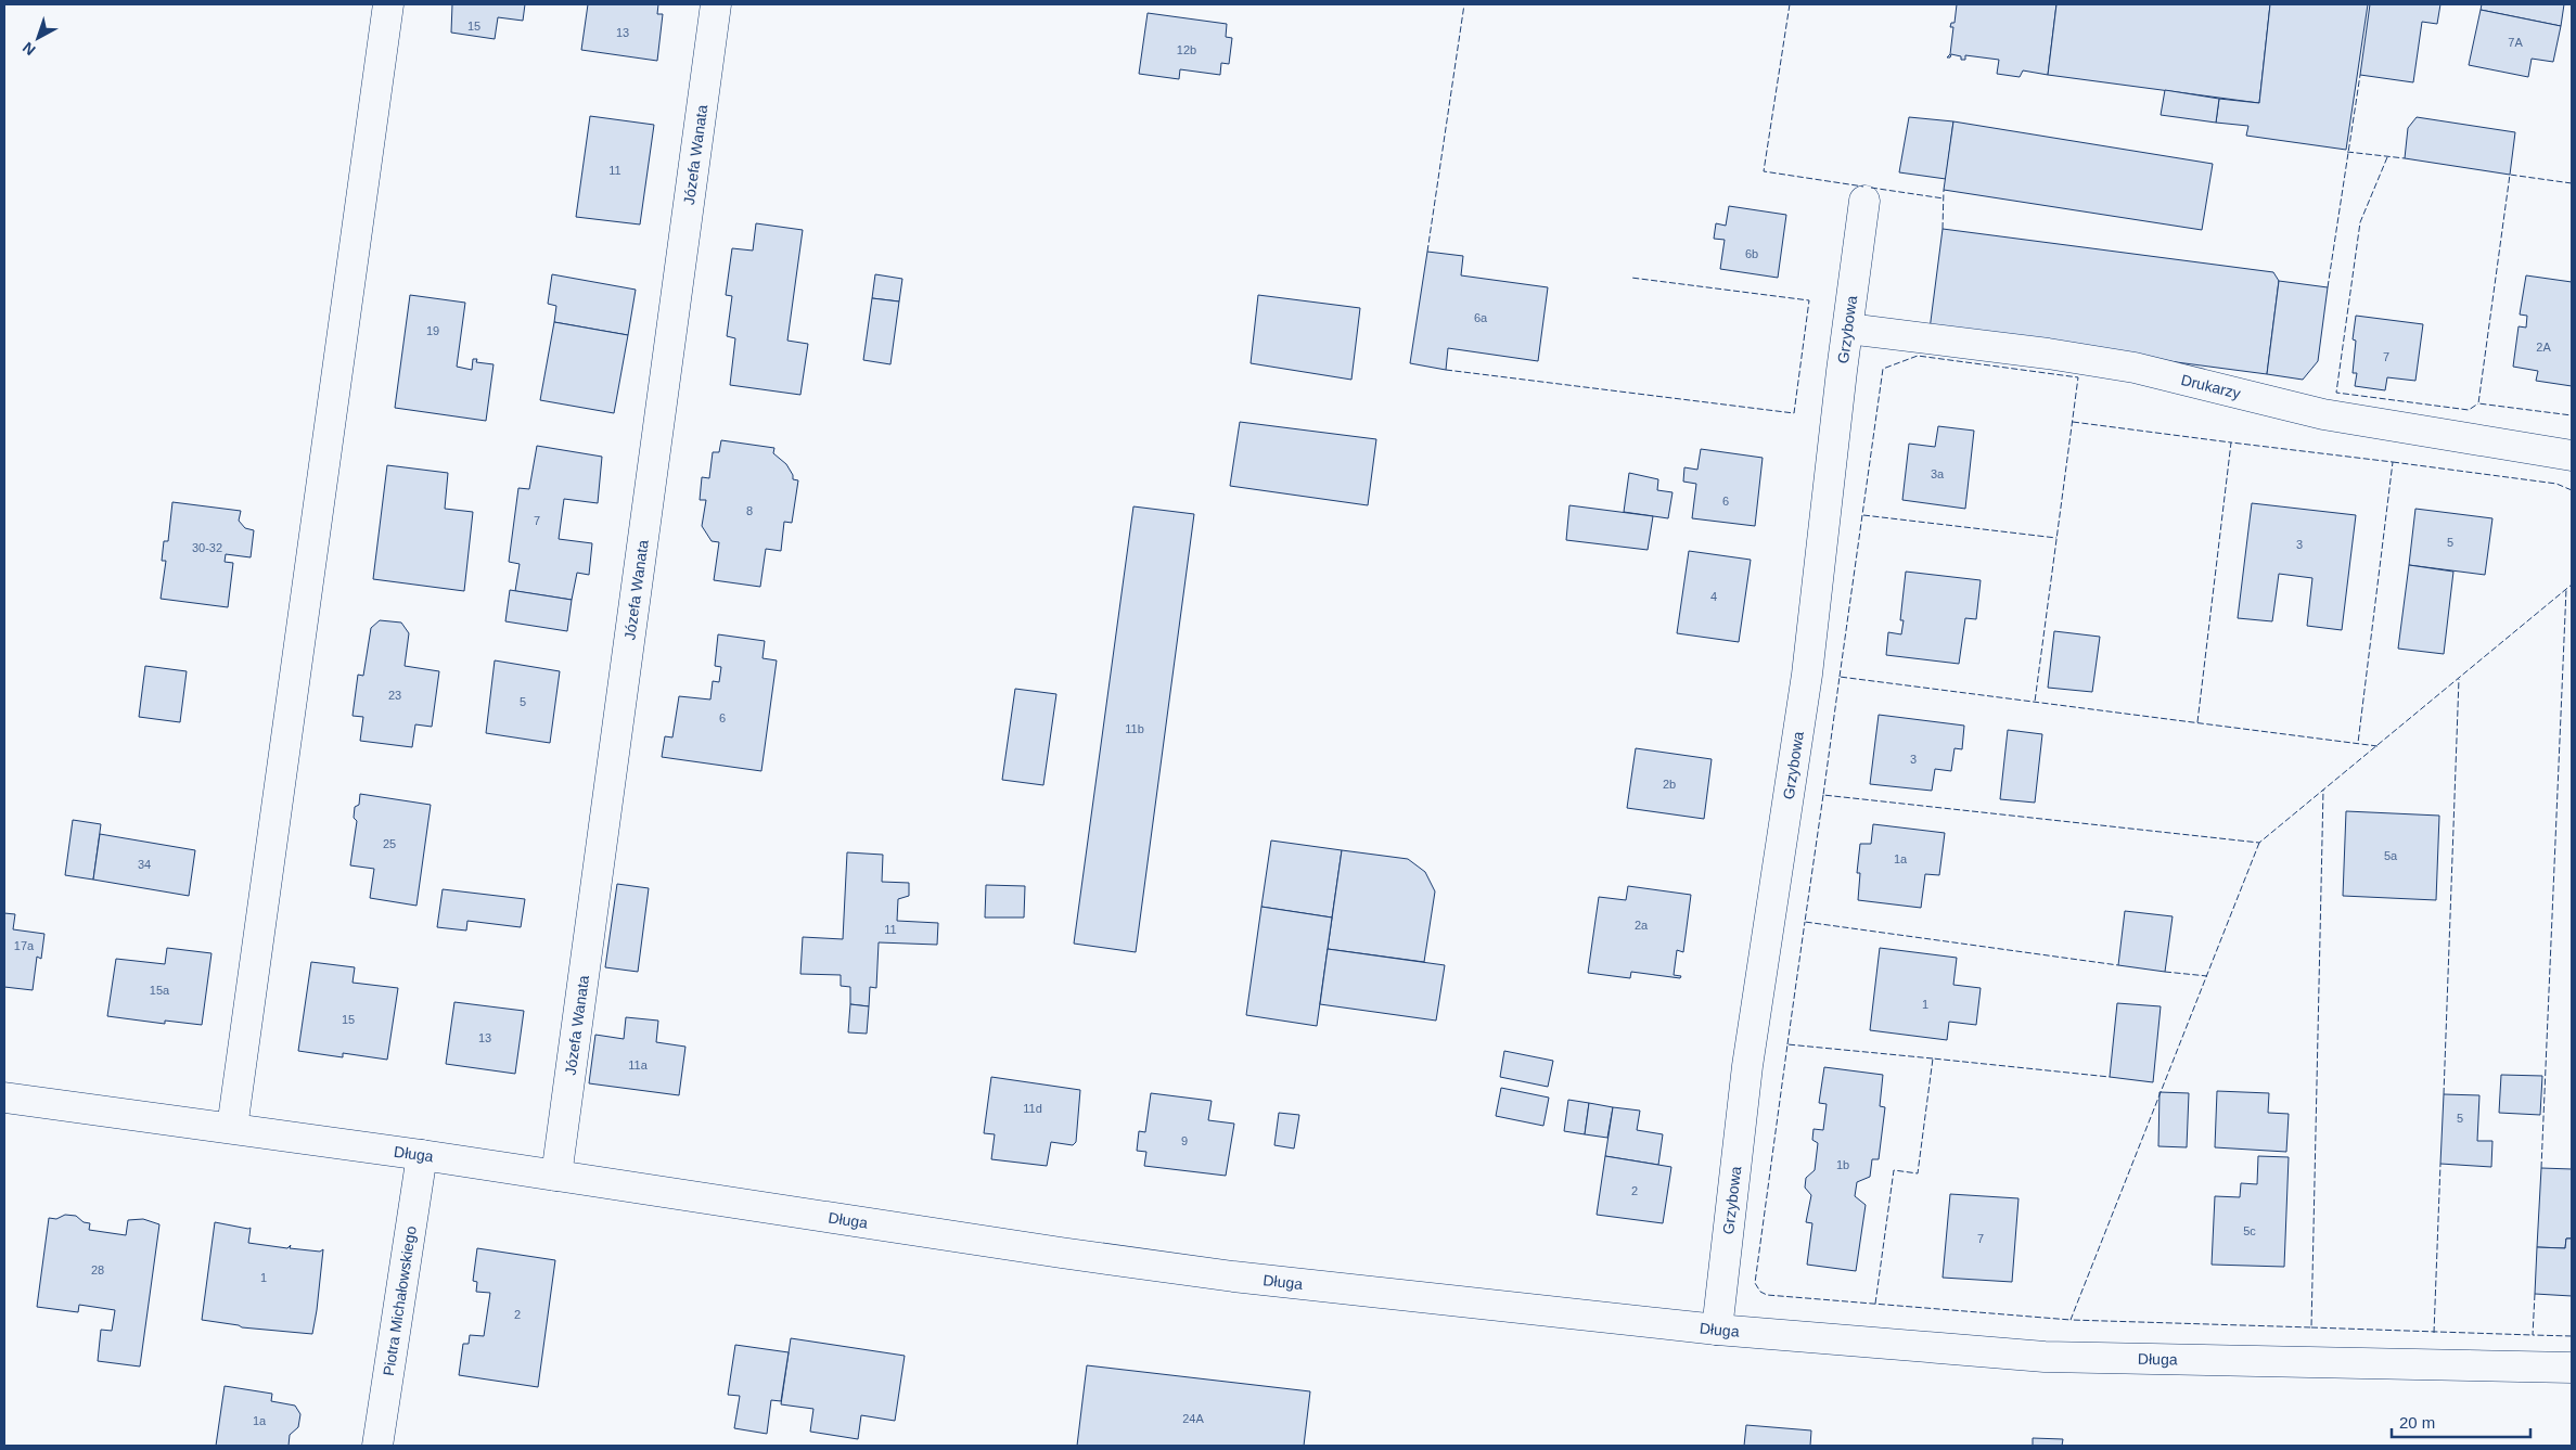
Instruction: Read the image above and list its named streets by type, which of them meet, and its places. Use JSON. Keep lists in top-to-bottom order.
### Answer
{
  "streets": {
    "street": [
      "Józefa Wanata",
      "Grzybowa",
      "Drukarzy",
      "Długa",
      "Piotra Michałowskiego"
    ]
  },
  "crossings": [
    ["Józefa Wanata", "Długa"],
    ["Grzybowa", "Drukarzy"],
    ["Grzybowa", "Długa"],
    ["Długa", "Piotra Michałowskiego"]
  ],
  "house_numbers": [
    "15",
    "13",
    "7A",
    "12b",
    "11",
    "6b",
    "6a",
    "19",
    "2A",
    "7",
    "3a",
    "6",
    "8",
    "7",
    "5",
    "3",
    "30-32",
    "4",
    "23",
    "5",
    "6",
    "11b",
    "3",
    "2b",
    "25",
    "5a",
    "1a",
    "34",
    "2a",
    "11",
    "17a",
    "15a",
    "1",
    "15",
    "13",
    "11a",
    "11d",
    "5",
    "9",
    "1b",
    "2",
    "5c",
    "7",
    "28",
    "1",
    "2",
    "24A",
    "1a"
  ],
  "scale_bar": "20 m",
  "north": "bottom left"
}
